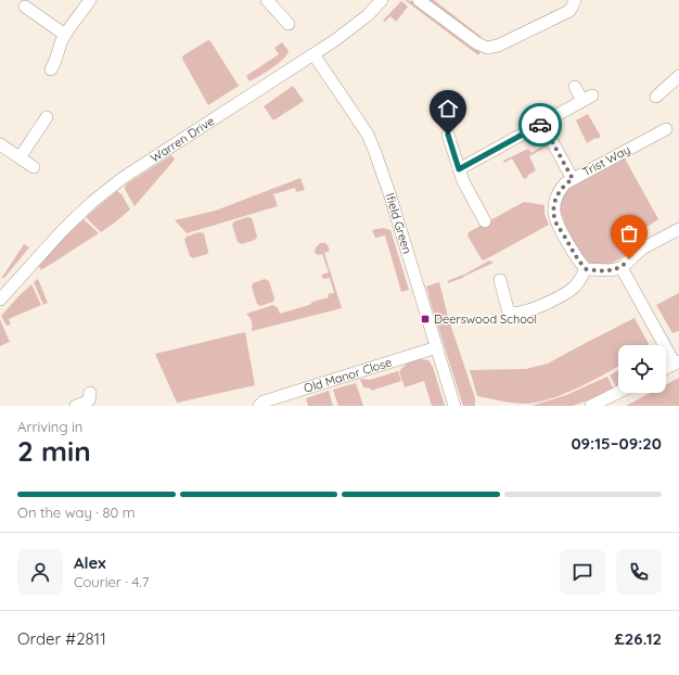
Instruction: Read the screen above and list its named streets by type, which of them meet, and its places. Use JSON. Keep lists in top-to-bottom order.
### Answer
{
  "streets": {
    "street": [
      "Warren Drive",
      "Trist Way",
      "Ifield Green",
      "Old Manor Close"
    ]
  },
  "crossings": [
    ["Warren Drive", "Ifield Green"],
    ["Ifield Green", "Old Manor Close"]
  ],
  "places": {
    "transit": ["Deerswood School"]
  },
  "page": {
    "heading": ["2 min", "Arriving in", "09:15–09:20"],
    "panel": [
      "Alex",
      "Courier · 4.7",
      "Order #2811",
      "£26.12"
    ],
    "bar": "On the way · 80 m"
  }
}
